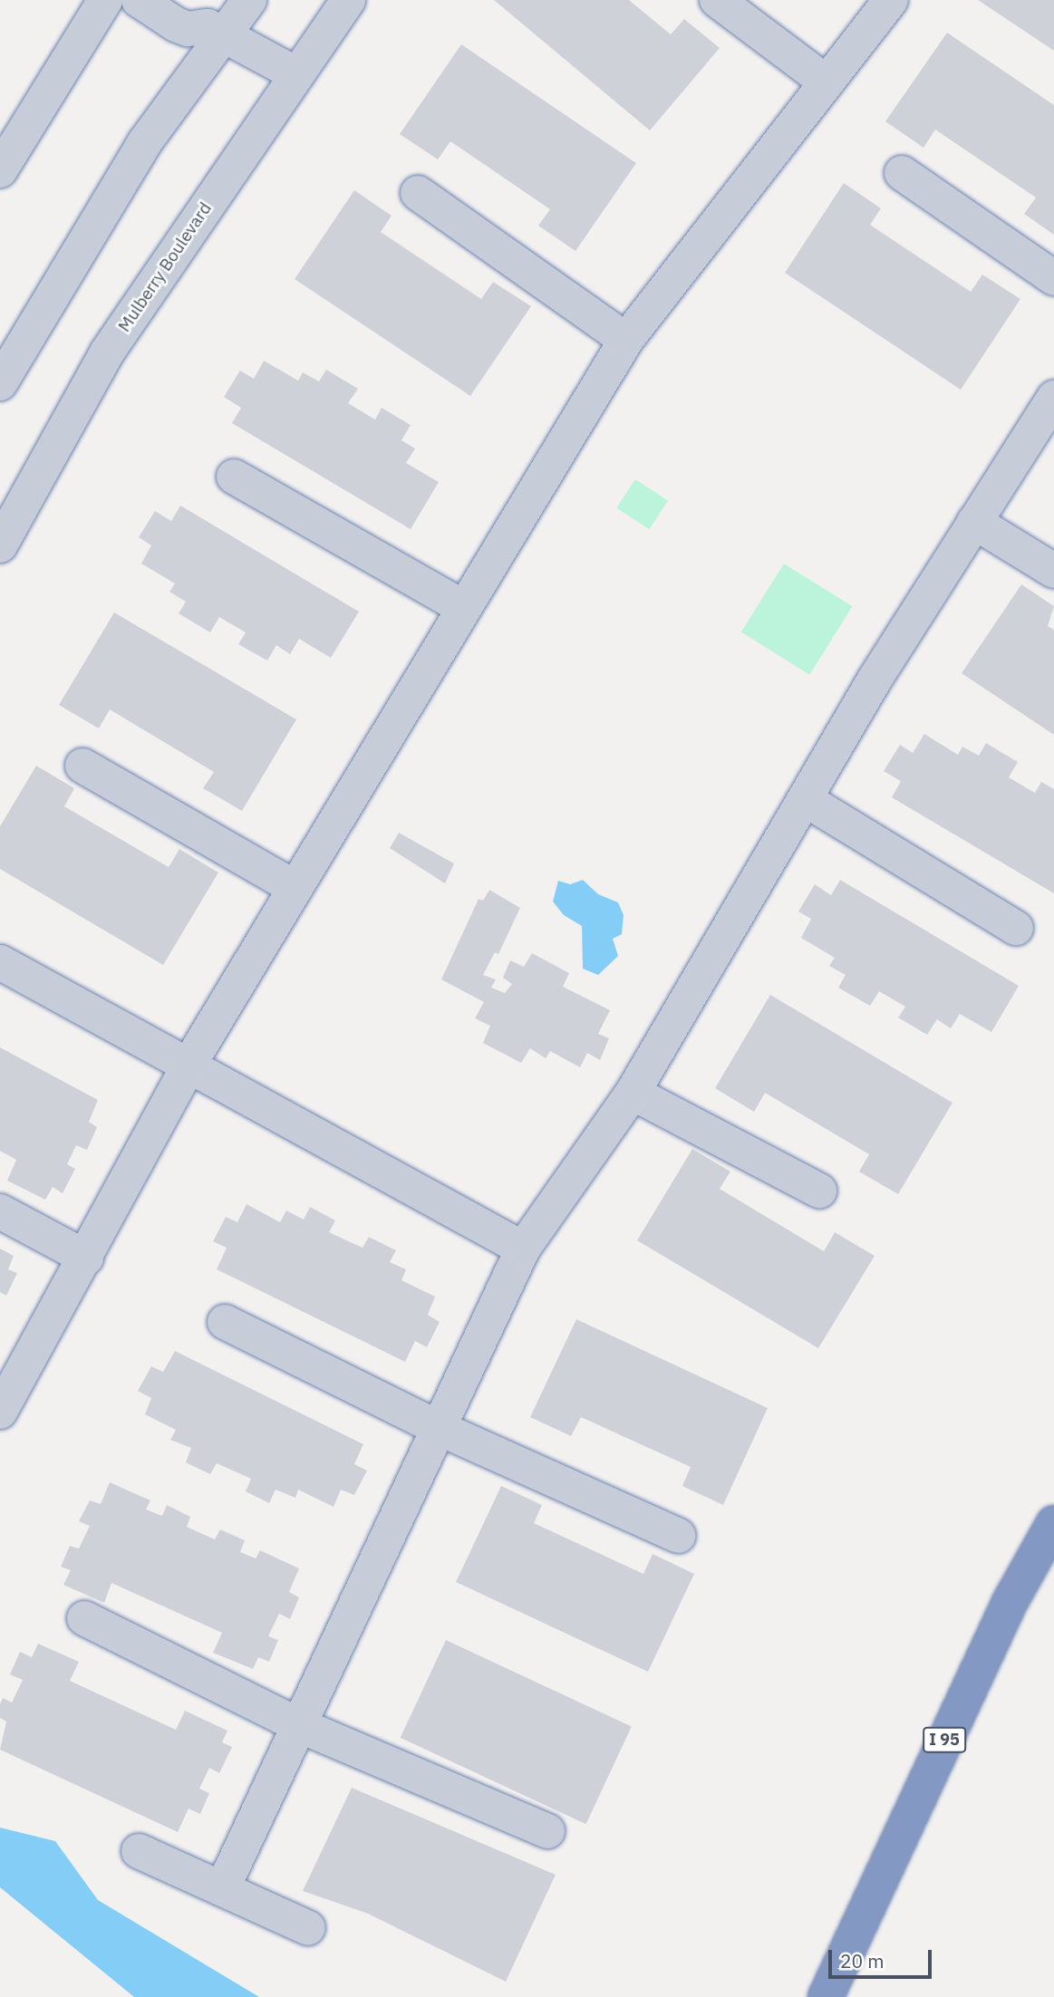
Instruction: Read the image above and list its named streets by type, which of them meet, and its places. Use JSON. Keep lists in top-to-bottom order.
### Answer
{
  "streets": {
    "highway": ["I 95"],
    "street": ["Mulberry Boulevard"]
  },
  "scale_bar": "20 m"
}
